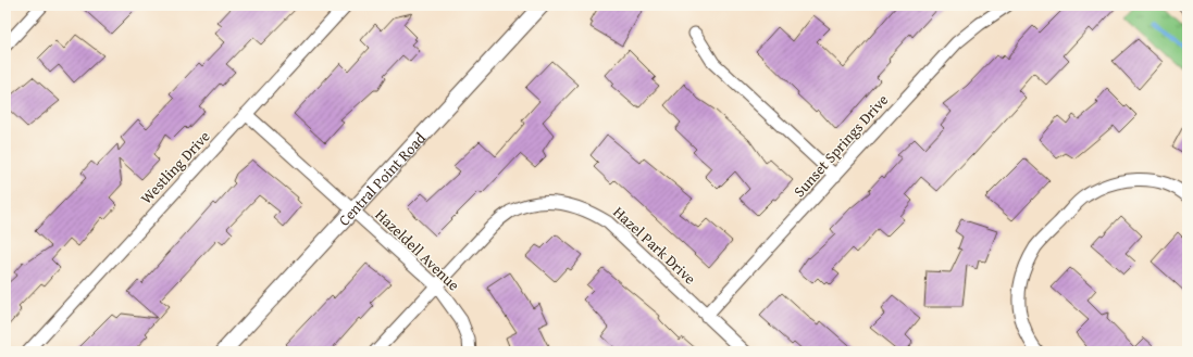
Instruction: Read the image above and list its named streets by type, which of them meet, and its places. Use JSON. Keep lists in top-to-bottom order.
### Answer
{
  "streets": {
    "street": [
      "Sunset Springs Drive",
      "Westling Drive",
      "Central Point Road",
      "Hazel Park Drive",
      "Hazeldell Avenue"
    ]
  },
  "crossings": [
    ["Sunset Springs Drive", "Hazel Park Drive"],
    ["Westling Drive", "Hazeldell Avenue"],
    ["Central Point Road", "Hazeldell Avenue"],
    ["Hazel Park Drive", "Hazeldell Avenue"]
  ]
}
